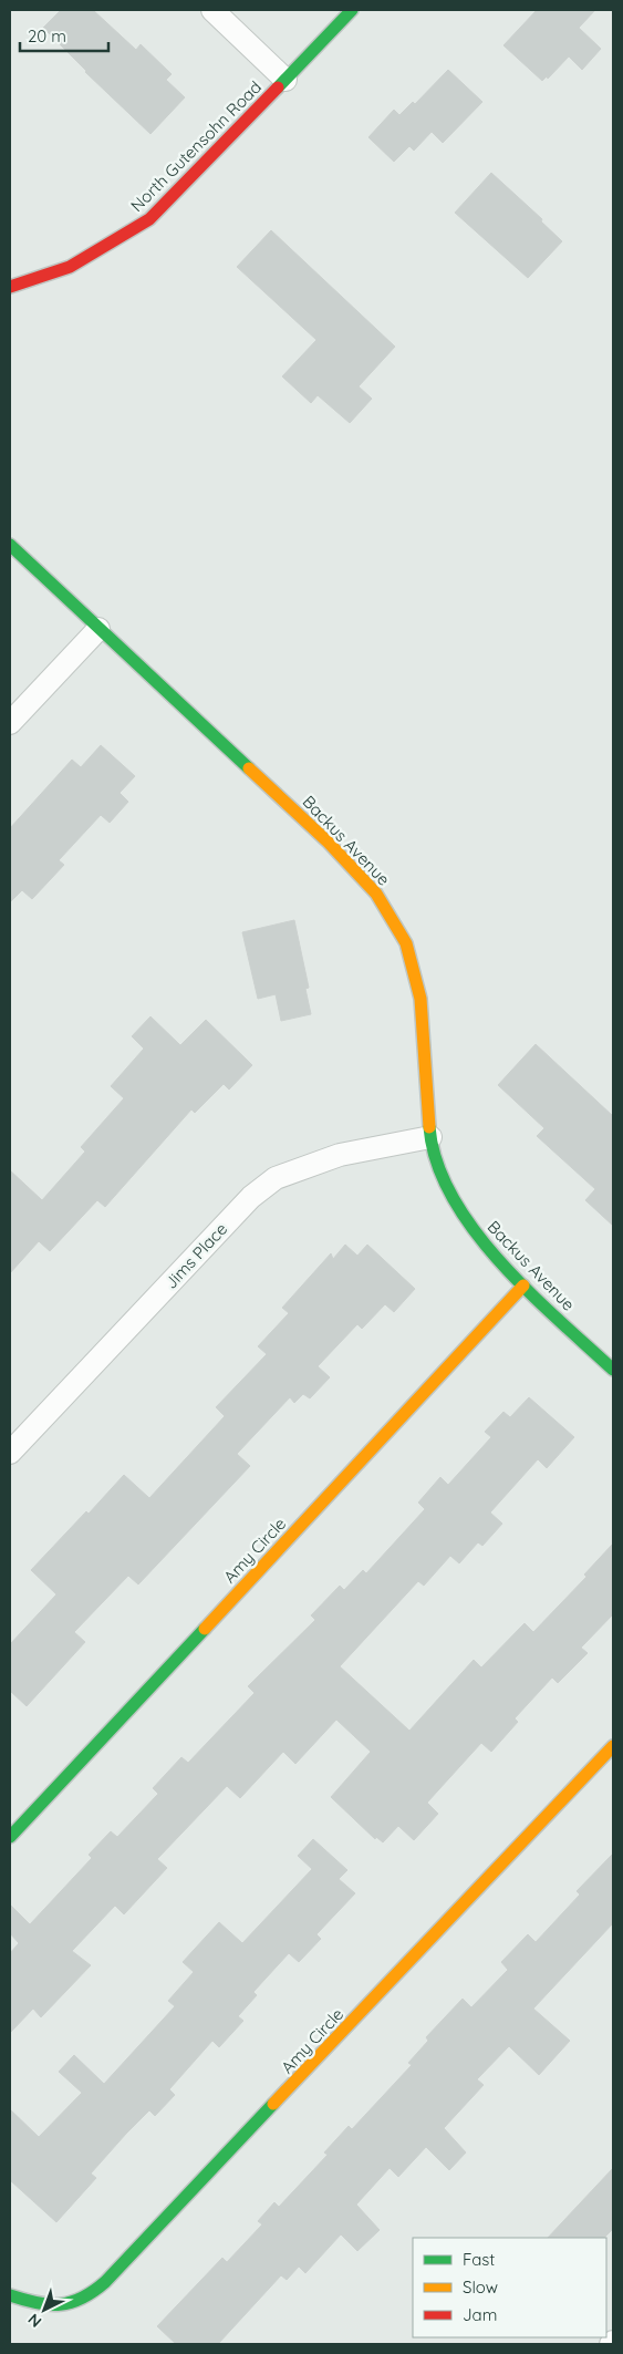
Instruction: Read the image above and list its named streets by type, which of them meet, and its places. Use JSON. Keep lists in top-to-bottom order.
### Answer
{
  "streets": {
    "street": [
      "North Gutensohn Road",
      "Backus Avenue",
      "Jims Place",
      "Amy Circle"
    ]
  },
  "crossings": [
    ["Backus Avenue", "Jims Place"],
    ["Backus Avenue", "Amy Circle"]
  ],
  "legend": ["Fast", "Slow", "Jam"],
  "scale_bar": "20 m",
  "north": "bottom left"
}
